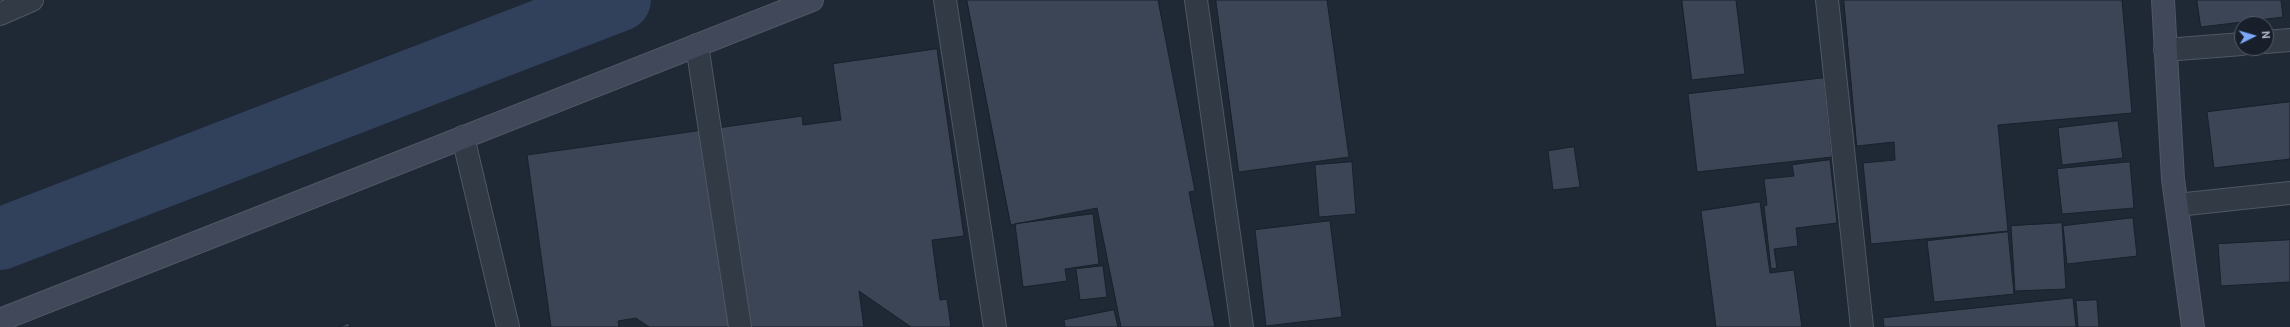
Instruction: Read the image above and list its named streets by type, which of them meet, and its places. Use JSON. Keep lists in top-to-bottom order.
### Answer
{
  "north": "right"
}
